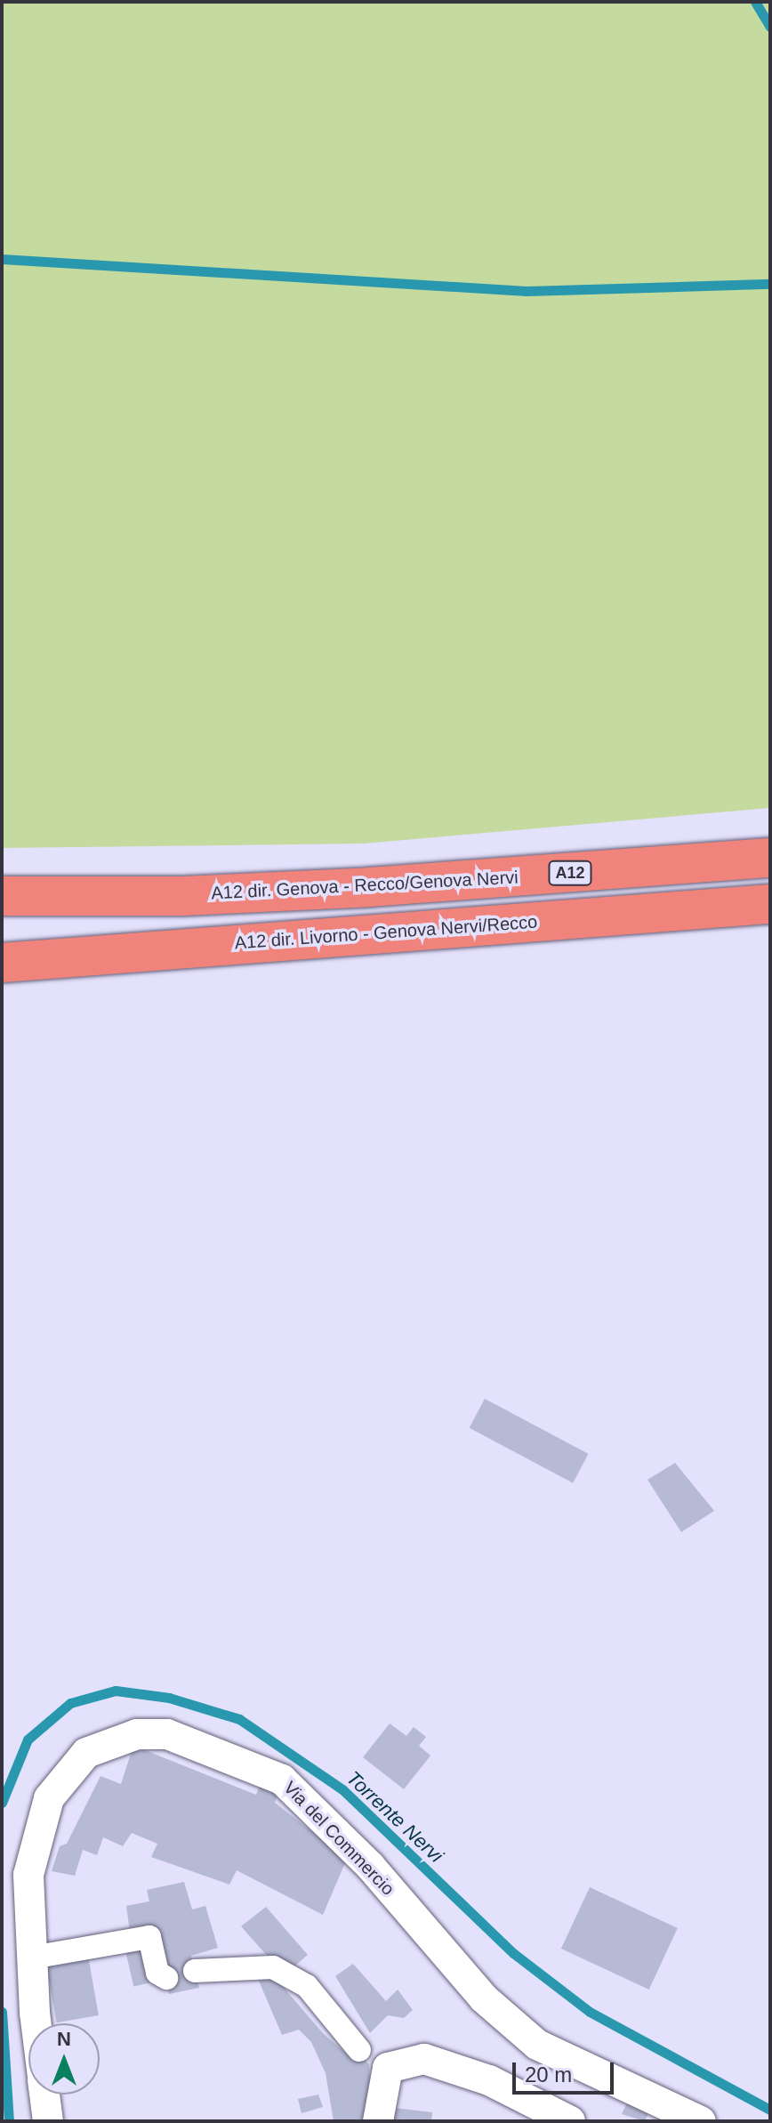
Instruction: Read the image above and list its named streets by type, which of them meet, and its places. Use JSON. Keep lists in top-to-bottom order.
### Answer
{
  "streets": {
    "highway": ["A12", "A12 dir. Genova - Recco/Genova Nervi", "A12 dir. Livorno - Genova Nervi/Recco"],
    "street": ["Via del Commercio"]
  },
  "water": ["Torrente Nervi"],
  "scale_bar": "20 m",
  "north": "top"
}
